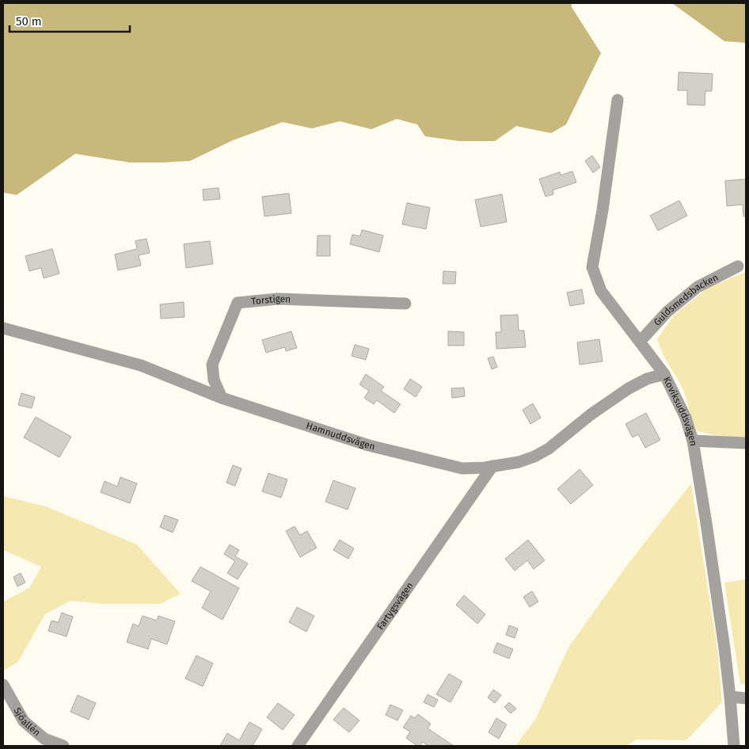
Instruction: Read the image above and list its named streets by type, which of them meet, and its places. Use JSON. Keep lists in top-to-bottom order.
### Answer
{
  "streets": {
    "street": [
      "Torstigen",
      "Guldsmedsbacken",
      "Koviksuddsvägen",
      "Hamnuddsvägen",
      "Fartygsvägen",
      "Sjöallén"
    ]
  },
  "crossings": [
    ["Torstigen", "Hamnuddsvägen"],
    ["Guldsmedsbacken", "Koviksuddsvägen"],
    ["Koviksuddsvägen", "Hamnuddsvägen"],
    ["Hamnuddsvägen", "Fartygsvägen"]
  ],
  "scale_bar": "50 m"
}
